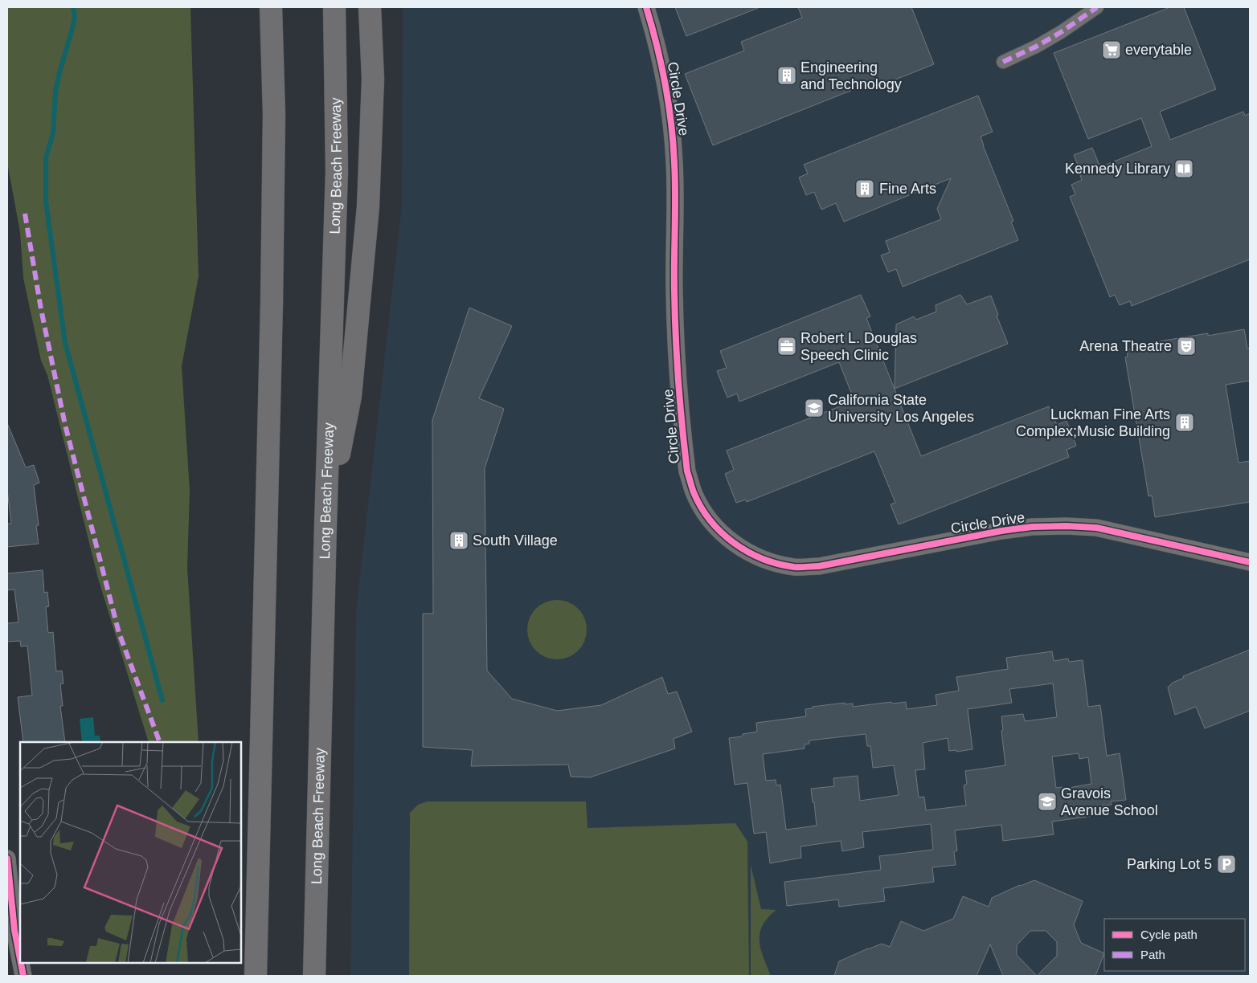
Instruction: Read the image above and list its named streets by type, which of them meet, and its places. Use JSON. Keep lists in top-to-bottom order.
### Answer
{
  "streets": {
    "highway": ["Long Beach Freeway"],
    "street": ["Circle Drive"]
  },
  "places": {
    "supermarket": ["everytable"],
    "building": [
      "Engineering and Technology",
      "Fine Arts",
      "Luckman Fine Arts Complex;Music Building",
      "South Village"
    ],
    "library": ["Kennedy Library"],
    "office": ["Robert L. Douglas Speech Clinic"],
    "theatre": ["Arena Theatre"],
    "school or university": ["California State University Los Angeles", "Gravois Avenue School"],
    "parking": ["Parking Lot 5"]
  },
  "legend": ["Cycle path", "Path"]
}
